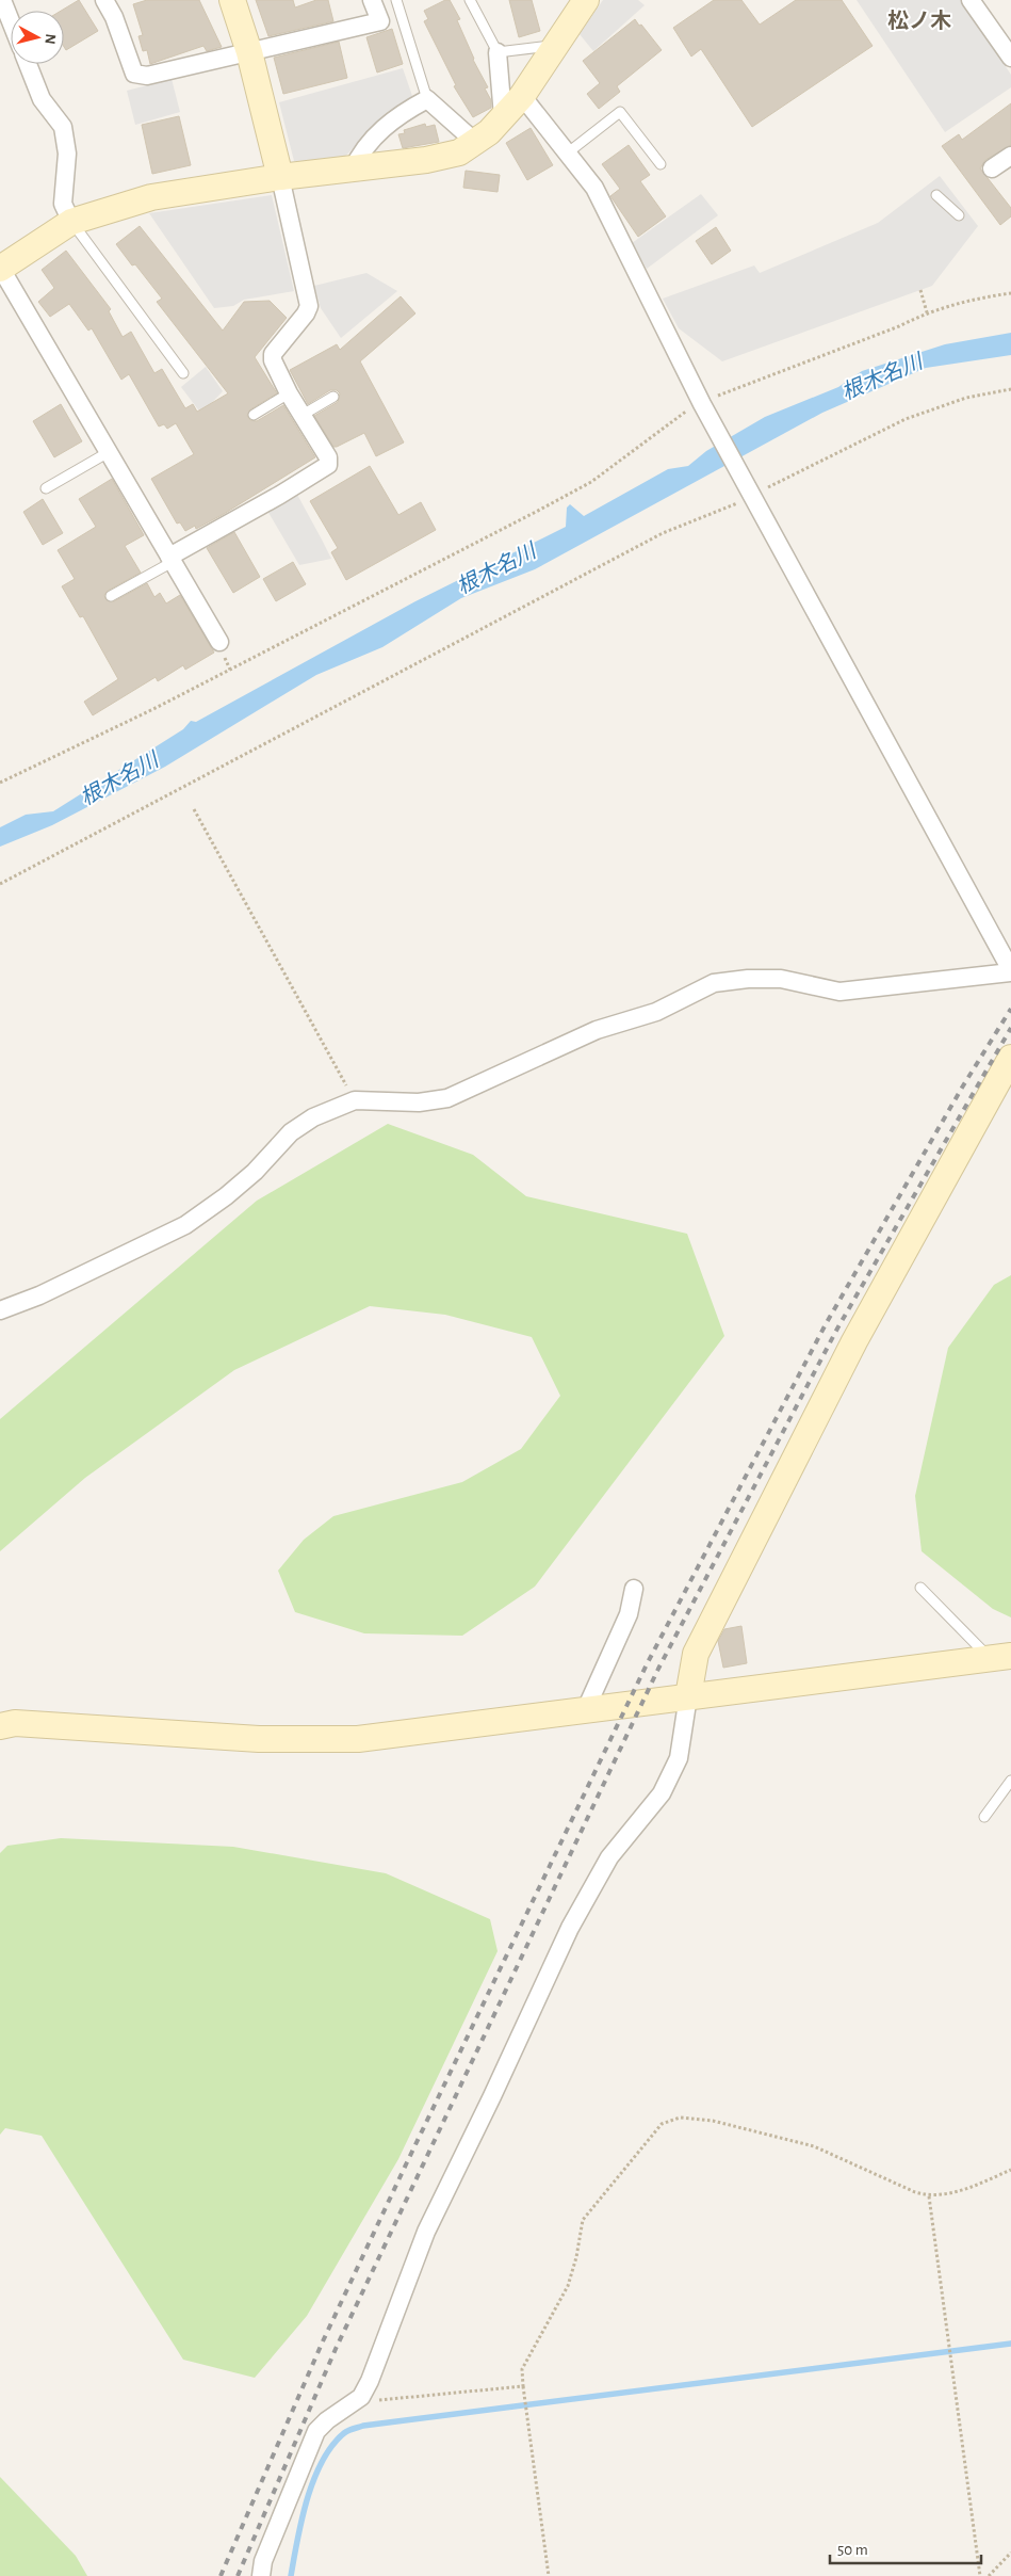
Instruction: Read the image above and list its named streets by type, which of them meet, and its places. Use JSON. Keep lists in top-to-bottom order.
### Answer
{
  "districts": ["松ノ木"],
  "water": ["根木名川"],
  "scale_bar": "50 m",
  "north": "right"
}
